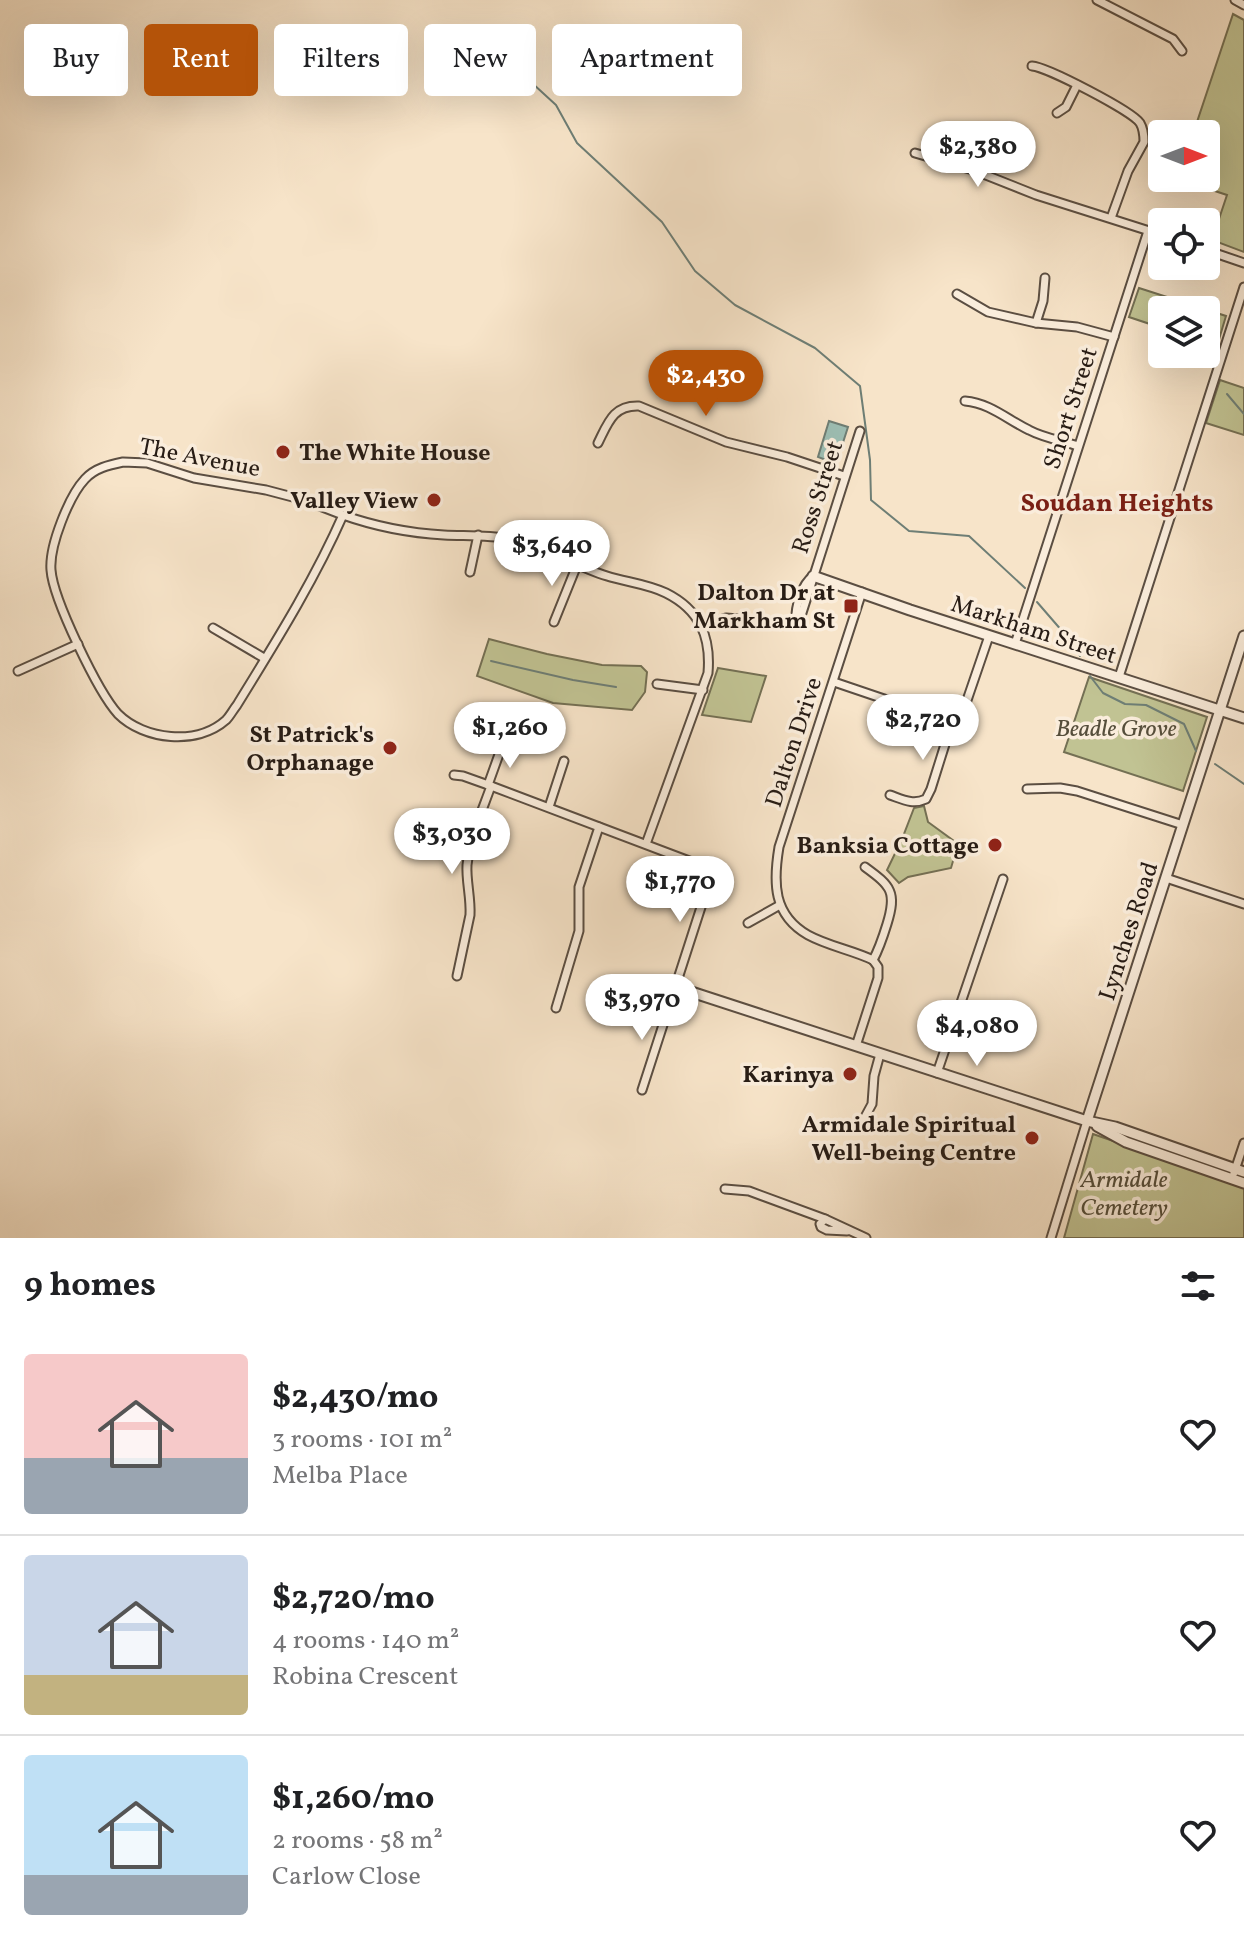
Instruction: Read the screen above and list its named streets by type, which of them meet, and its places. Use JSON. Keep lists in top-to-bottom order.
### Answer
{
  "streets": {
    "street": [
      "Short Street",
      "The Avenue",
      "Ross Street",
      "Markham Street",
      "Dalton Drive",
      "Lynches Road"
    ]
  },
  "crossings": [
    ["Short Street", "Markham Street"],
    ["The Avenue", "Ross Street"],
    ["Ross Street", "Markham Street"],
    ["Markham Street", "Dalton Drive"],
    ["Markham Street", "Lynches Road"]
  ],
  "districts": ["Soudan Heights"],
  "parks": ["Beadle Grove", "Armidale Cemetery"],
  "places": {
    "other": [
      "The White House",
      "Valley View",
      "St Patrick's Orphanage",
      "Banksia Cottage",
      "Karinya",
      "Armidale Spiritual Well-being Centre"
    ],
    "transit": ["Dalton Dr at Markham St"]
  },
  "north": "right",
  "page": {
    "chip": [
      "Buy",
      "Rent",
      "Filters",
      "New",
      "Apartment"
    ],
    "price": [
      "$2,380",
      "$2,430",
      "$3,640",
      "$2,720",
      "$1,260",
      "$3,030",
      "$1,770",
      "$3,970",
      "$4,080"
    ],
    "heading": "9 homes",
    "list": [
      {
        "name": "$2,430/mo",
        "note": "3 rooms · 101 m² · Melba Place"
      },
      {
        "name": "$2,720/mo",
        "note": "4 rooms · 140 m² · Robina Crescent"
      },
      {
        "name": "$1,260/mo",
        "note": "2 rooms · 58 m² · Carlow Close"
      }
    ]
  }
}
